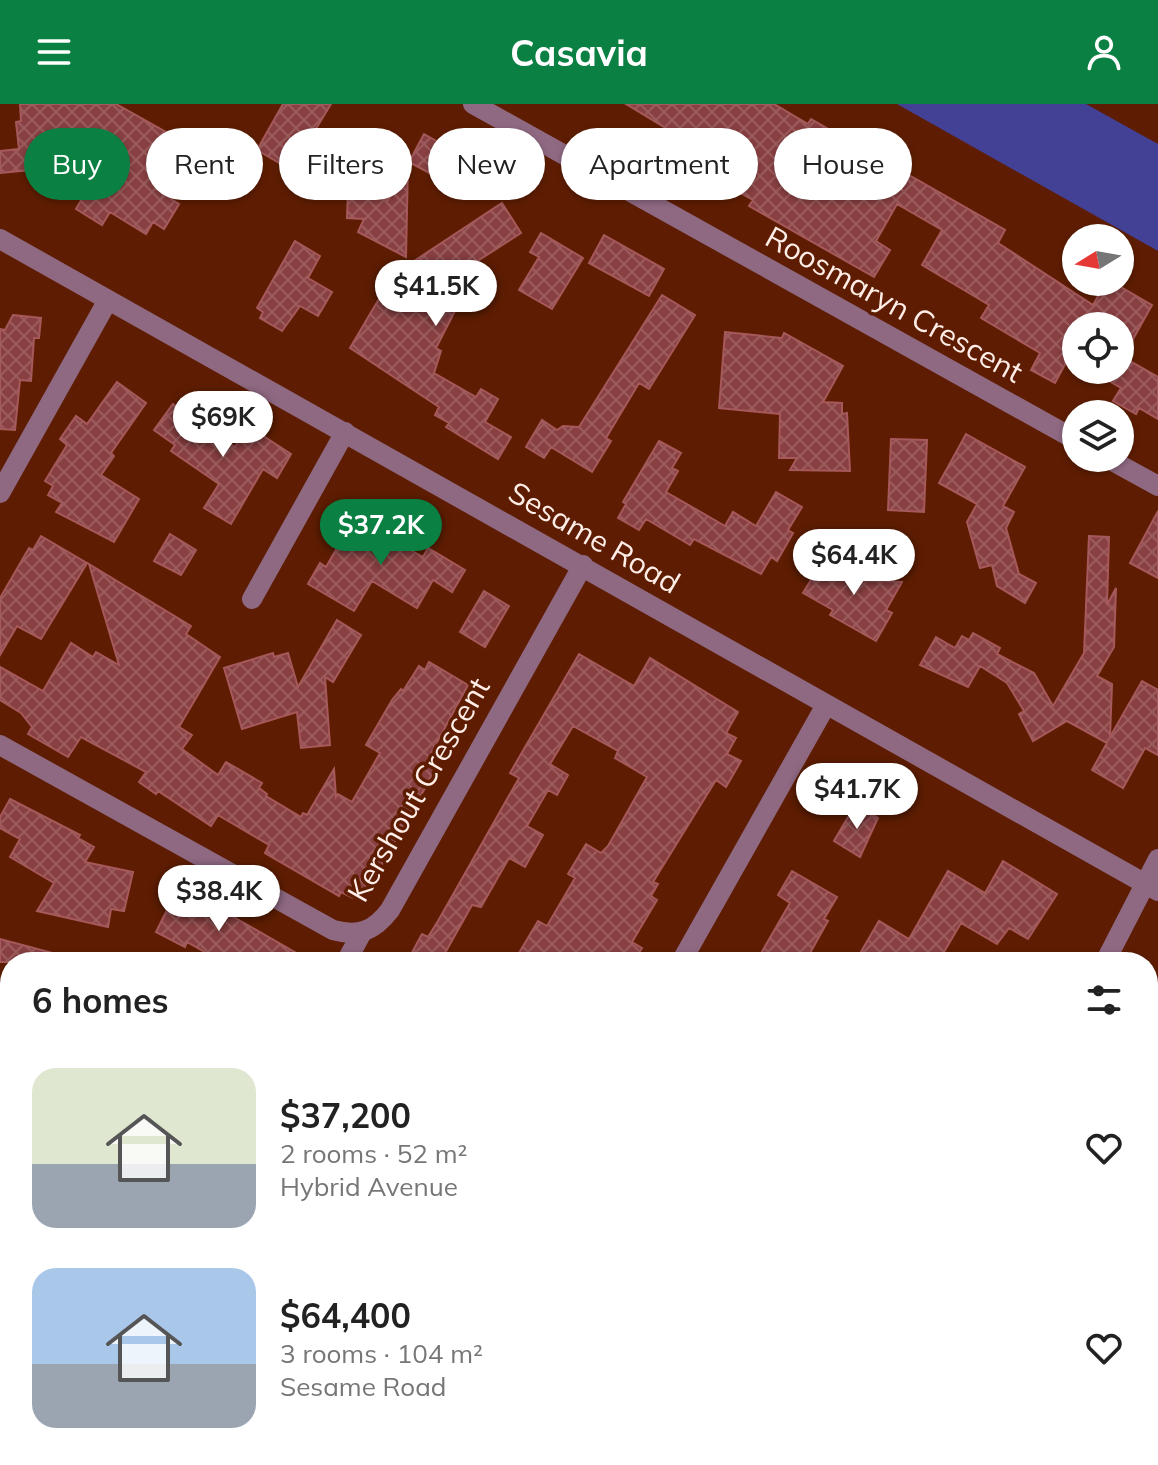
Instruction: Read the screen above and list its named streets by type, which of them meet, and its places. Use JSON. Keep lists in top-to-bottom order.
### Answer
{
  "streets": {
    "street": ["Roosmaryn Crescent", "Sesame Road", "Kershout Crescent"]
  },
  "crossings": [
    ["Sesame Road", "Kershout Crescent"]
  ],
  "north": "left",
  "page": {
    "header": "Casavia",
    "chip": [
      "Buy",
      "Rent",
      "Filters",
      "New",
      "Apartment",
      "House"
    ],
    "price": [
      "$41.5K",
      "$69K",
      "$37.2K",
      "$64.4K",
      "$41.7K",
      "$38.4K"
    ],
    "heading": "6 homes",
    "list": [
      {
        "name": "$37,200",
        "note": "2 rooms · 52 m² · Hybrid Avenue"
      },
      {
        "name": "$64,400",
        "note": "3 rooms · 104 m² · Sesame Road"
      }
    ]
  }
}
